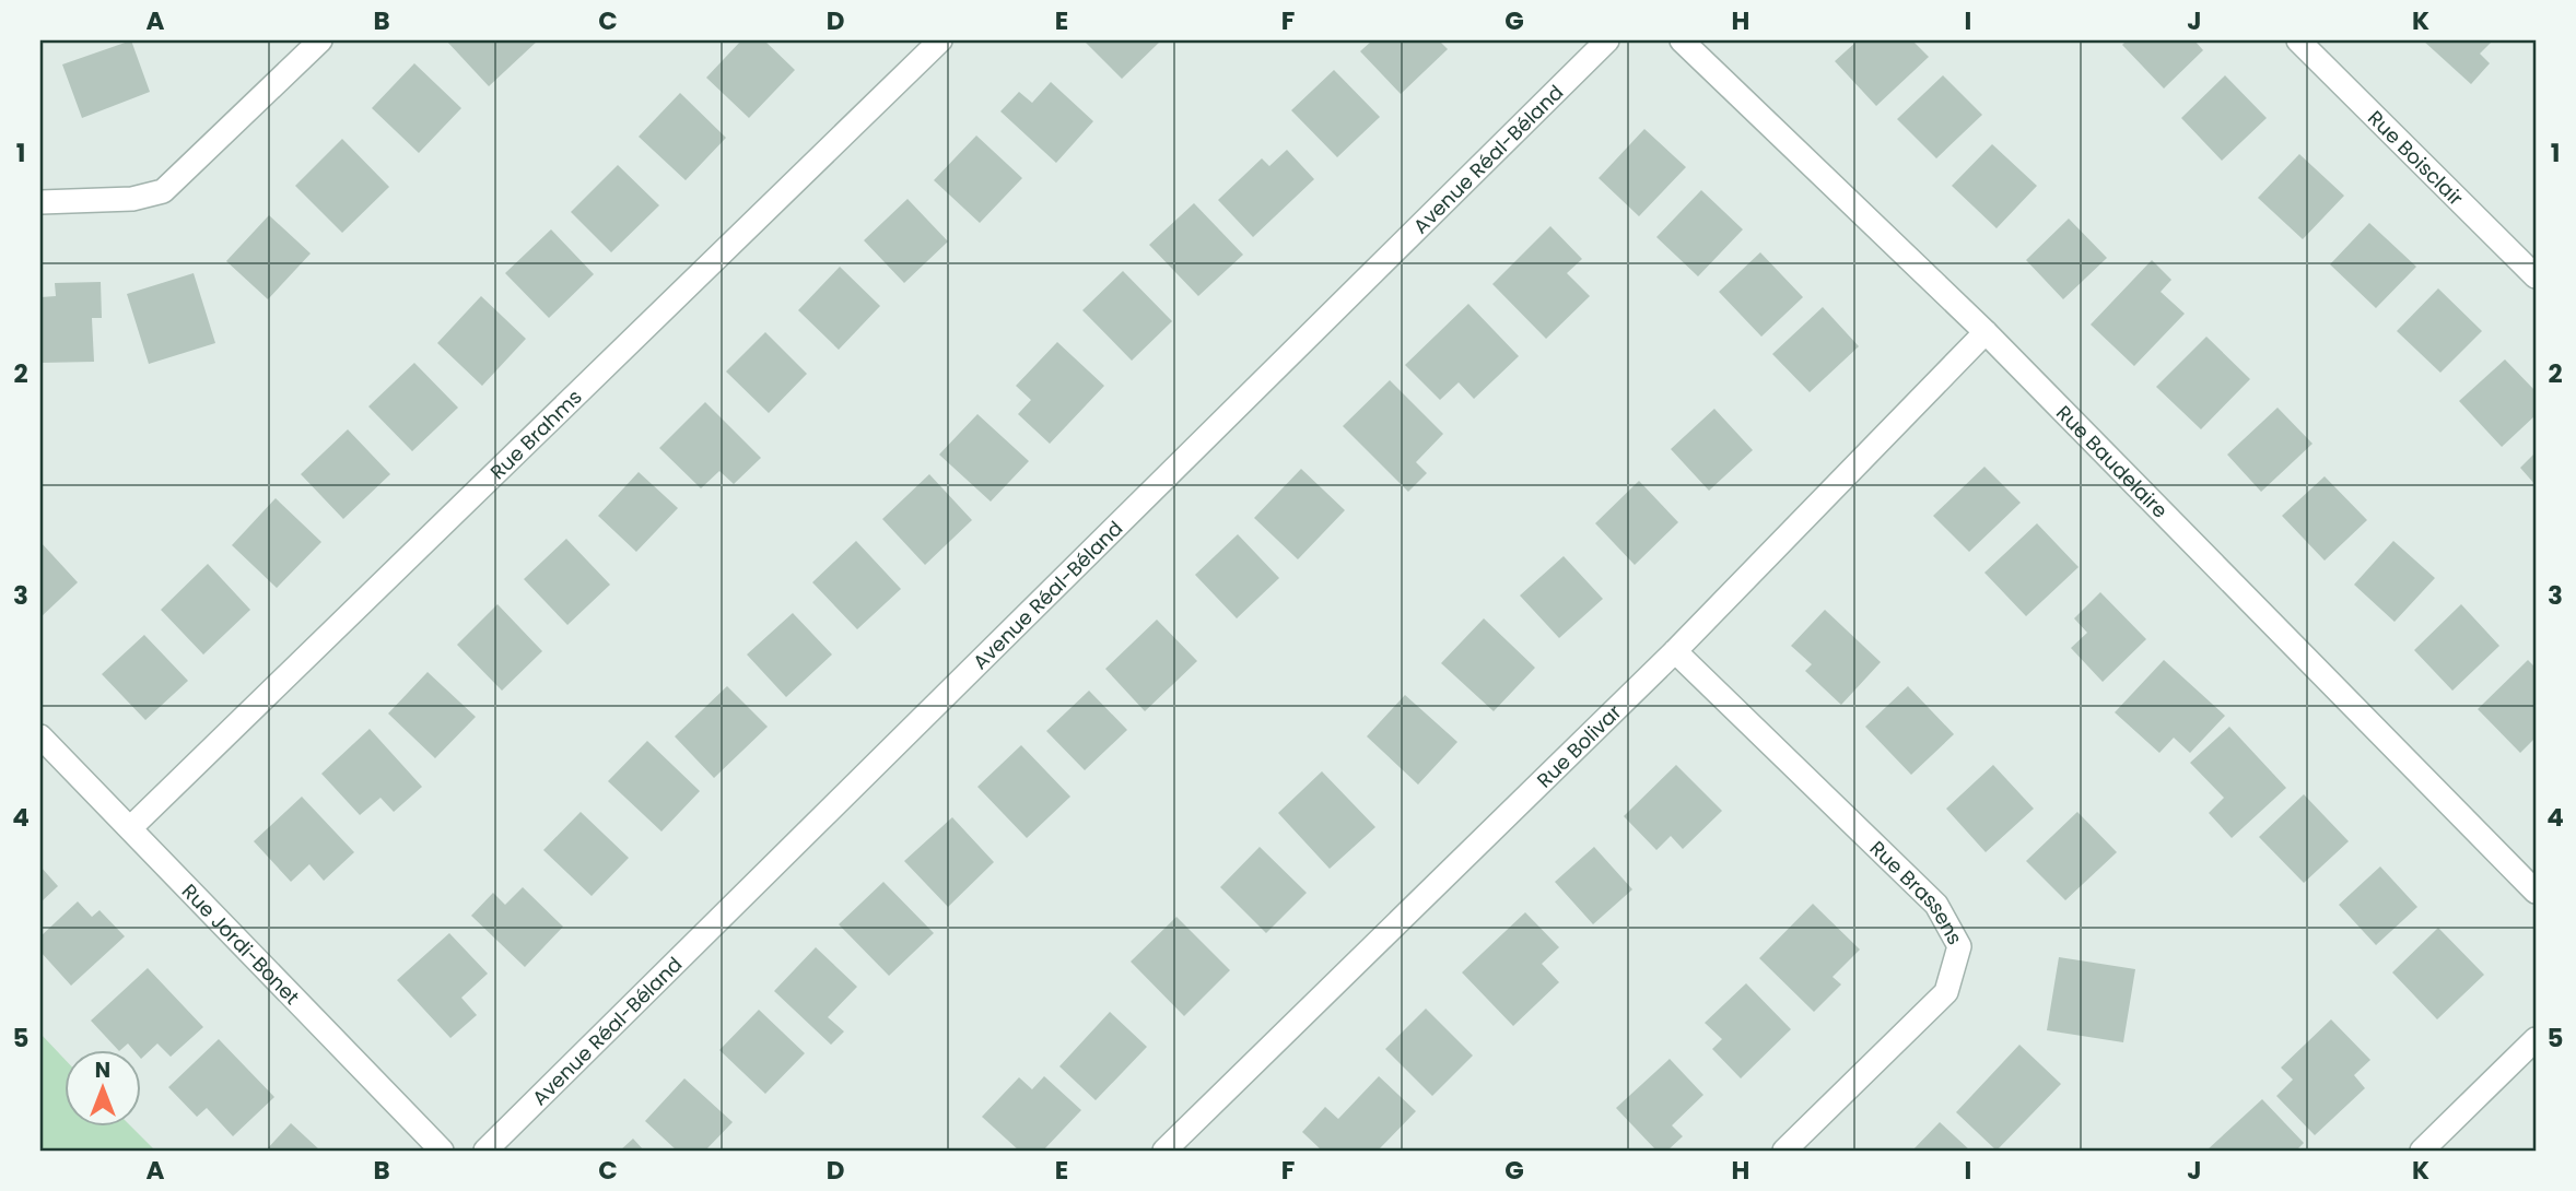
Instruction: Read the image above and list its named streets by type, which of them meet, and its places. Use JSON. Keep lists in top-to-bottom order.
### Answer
{
  "streets": {
    "street": [
      "Rue Boisclair",
      "Avenue Réal-Béland",
      "Rue Brahms",
      "Rue Baudelaire",
      "Rue Bolivar",
      "Rue Brassens",
      "Rue Jordi-Bonet"
    ]
  },
  "crossings": [
    ["Rue Brahms", "Rue Jordi-Bonet"],
    ["Rue Baudelaire", "Rue Bolivar"],
    ["Rue Bolivar", "Rue Brassens"]
  ],
  "north": "top",
  "grid": {
    "columns": [
      "A",
      "B",
      "C",
      "D",
      "E",
      "F",
      "G",
      "H",
      "I",
      "J",
      "K"
    ],
    "rows": [
      "1",
      "2",
      "3",
      "4",
      "5"
    ]
  }
}
